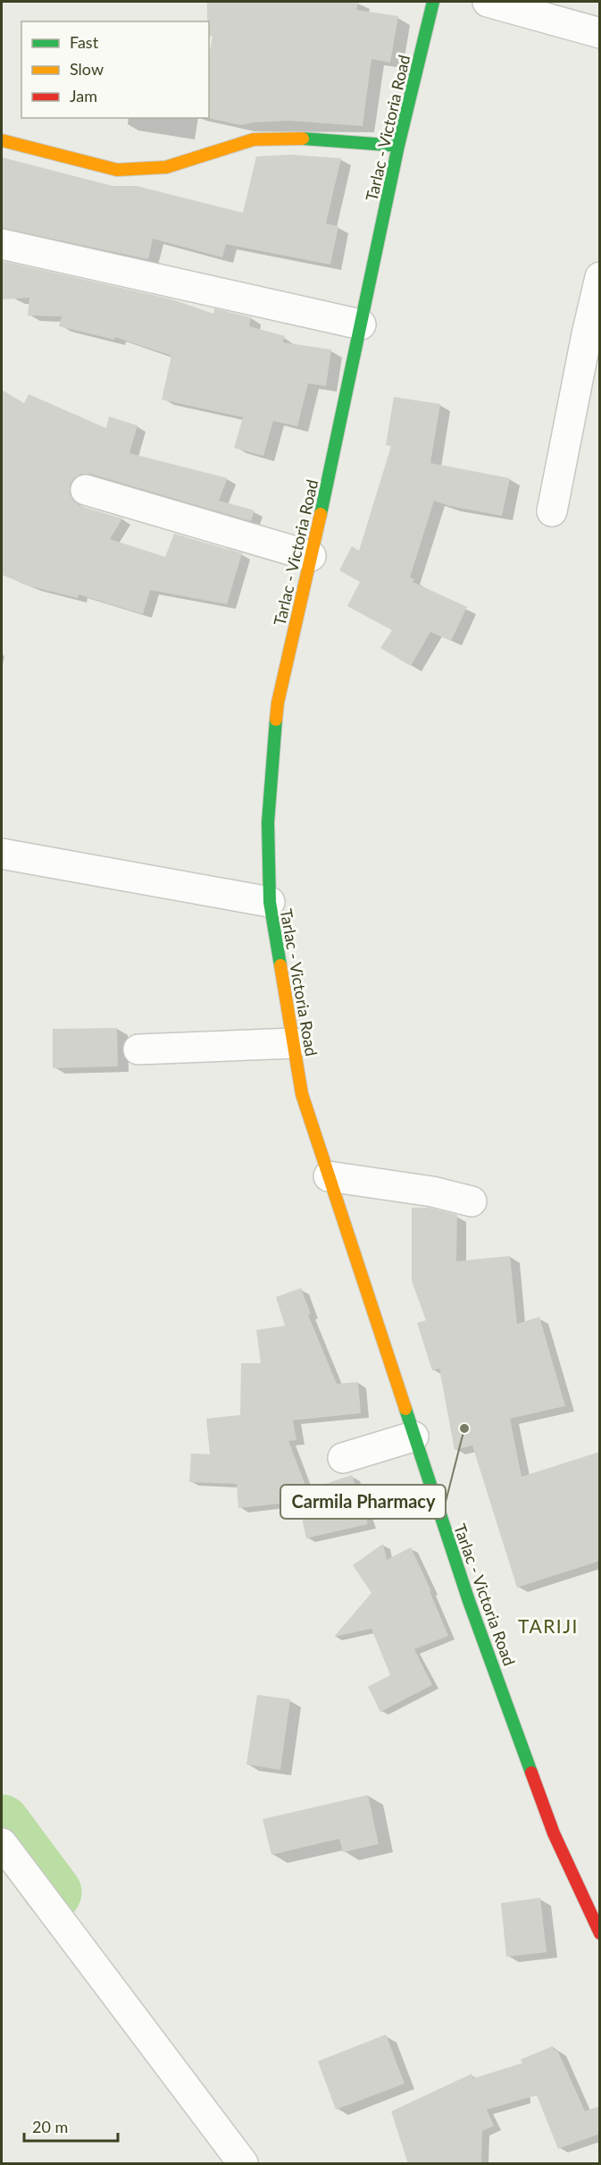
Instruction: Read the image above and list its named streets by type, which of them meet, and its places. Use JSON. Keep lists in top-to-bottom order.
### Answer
{
  "streets": {
    "main road": ["Tarlac - Victoria Road"]
  },
  "districts": ["TARIJI"],
  "places": ["Carmila Pharmacy"],
  "legend": ["Fast", "Slow", "Jam"],
  "scale_bar": "20 m"
}
